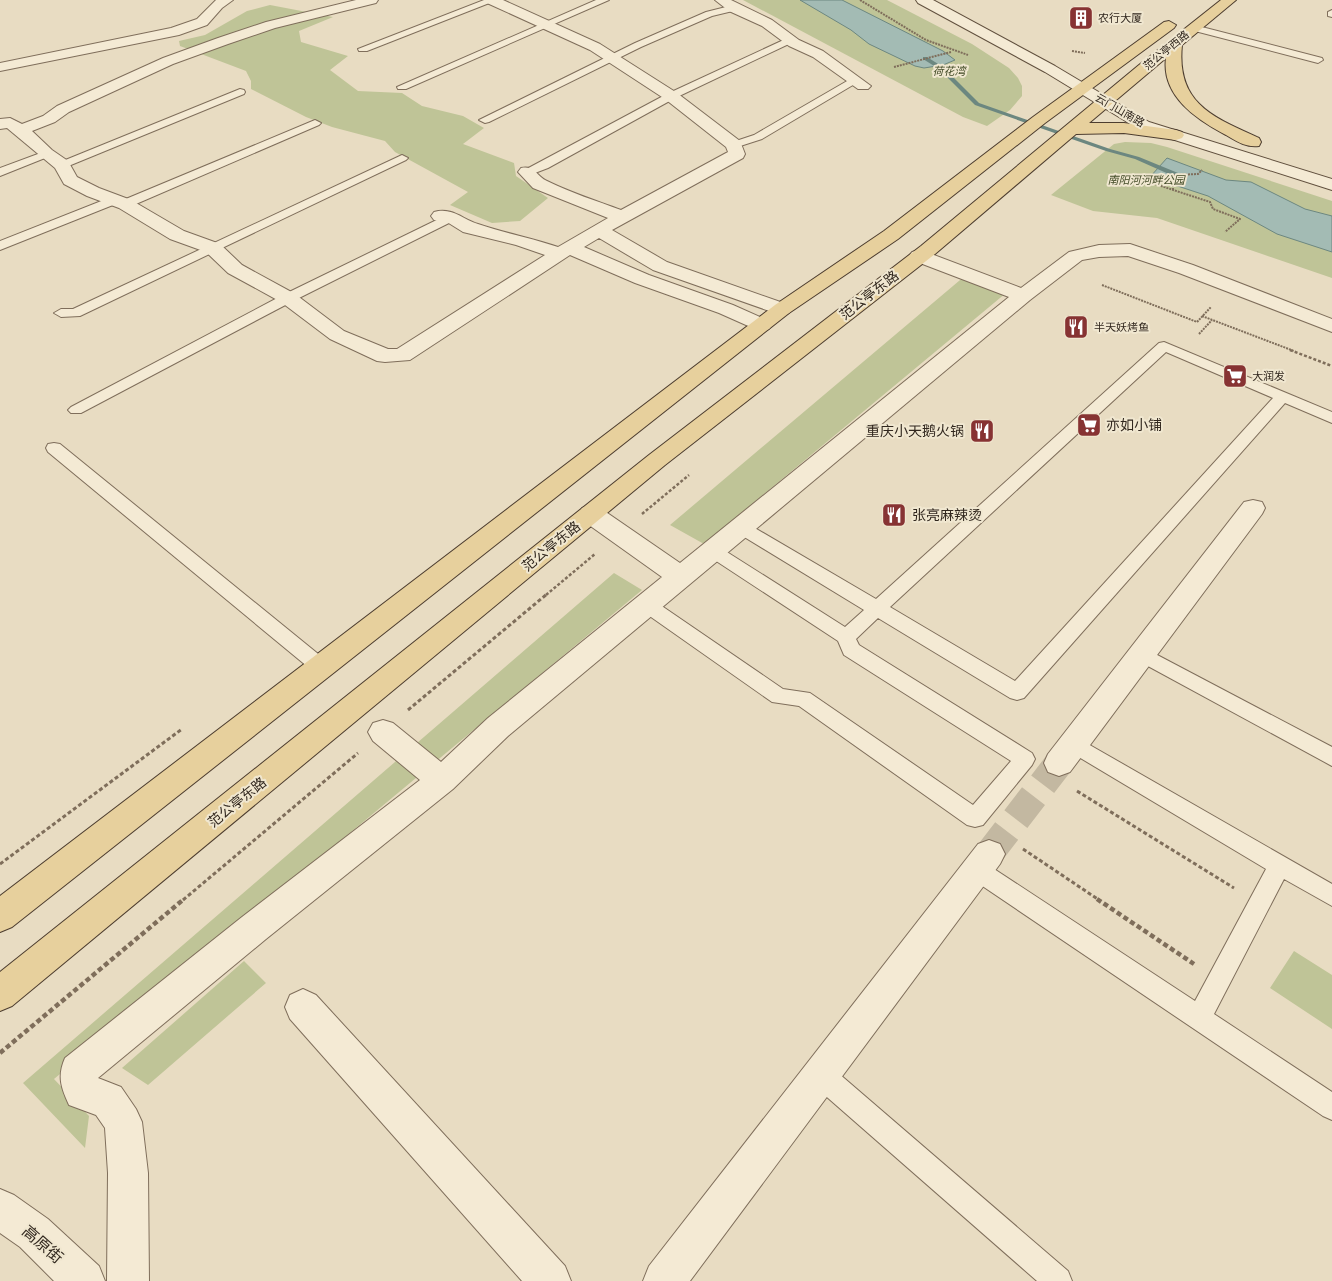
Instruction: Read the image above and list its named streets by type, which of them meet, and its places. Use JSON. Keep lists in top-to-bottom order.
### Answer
{
  "streets": {
    "main road": ["范公亭西路", "范公亭东路"],
    "street": ["云门山南路", "高原街"]
  },
  "crossings": [
    ["范公亭西路", "云门山南路"],
    ["范公亭西路", "范公亭东路"],
    ["云门山南路", "范公亭东路"]
  ],
  "parks": ["荷花湾", "南阳河河畔公园"],
  "places": {
    "building": ["农行大厦"],
    "restaurant": ["半天妖烤鱼", "重庆小天鹅火锅", "张亮麻辣烫"],
    "supermarket": ["大润发", "亦如小铺"]
  }
}
